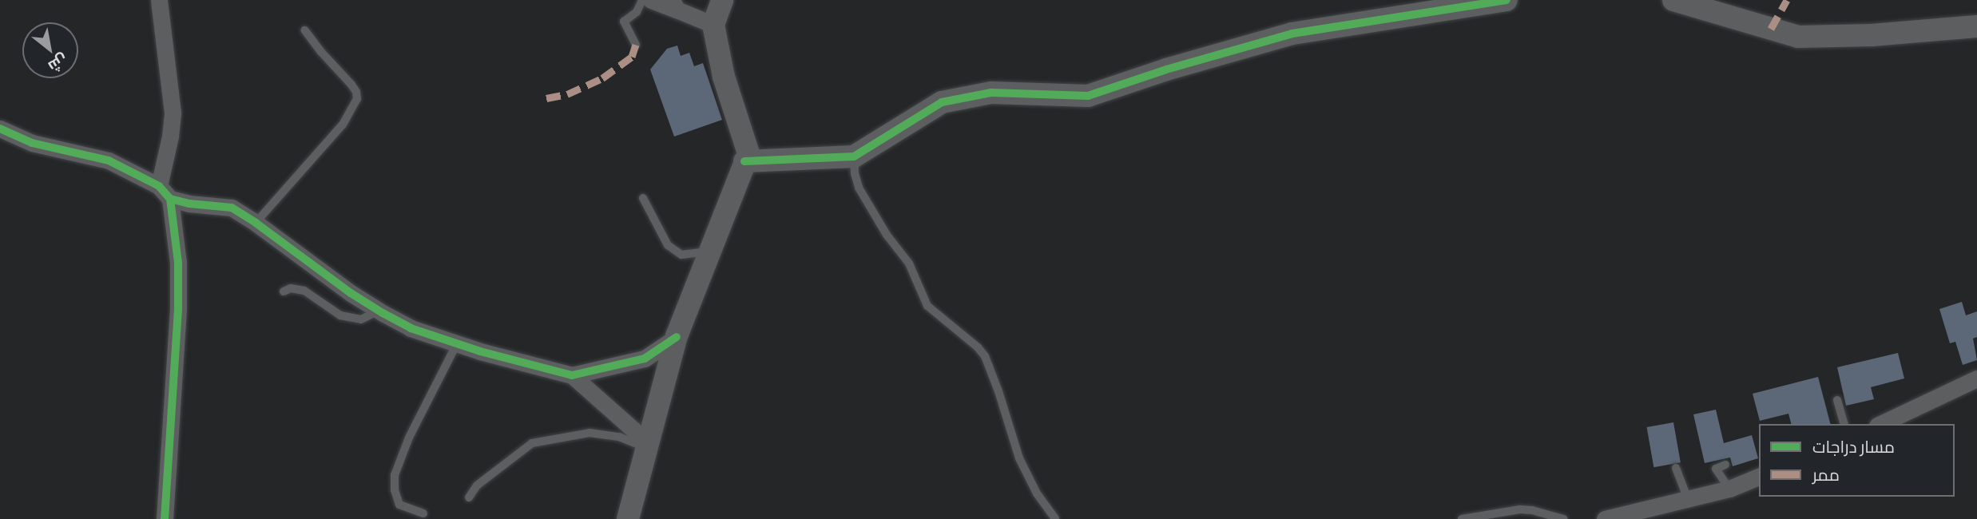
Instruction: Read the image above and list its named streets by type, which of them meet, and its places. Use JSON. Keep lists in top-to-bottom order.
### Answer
{
  "legend": ["مسار دراجات", "ممر"],
  "north": "bottom right"
}
